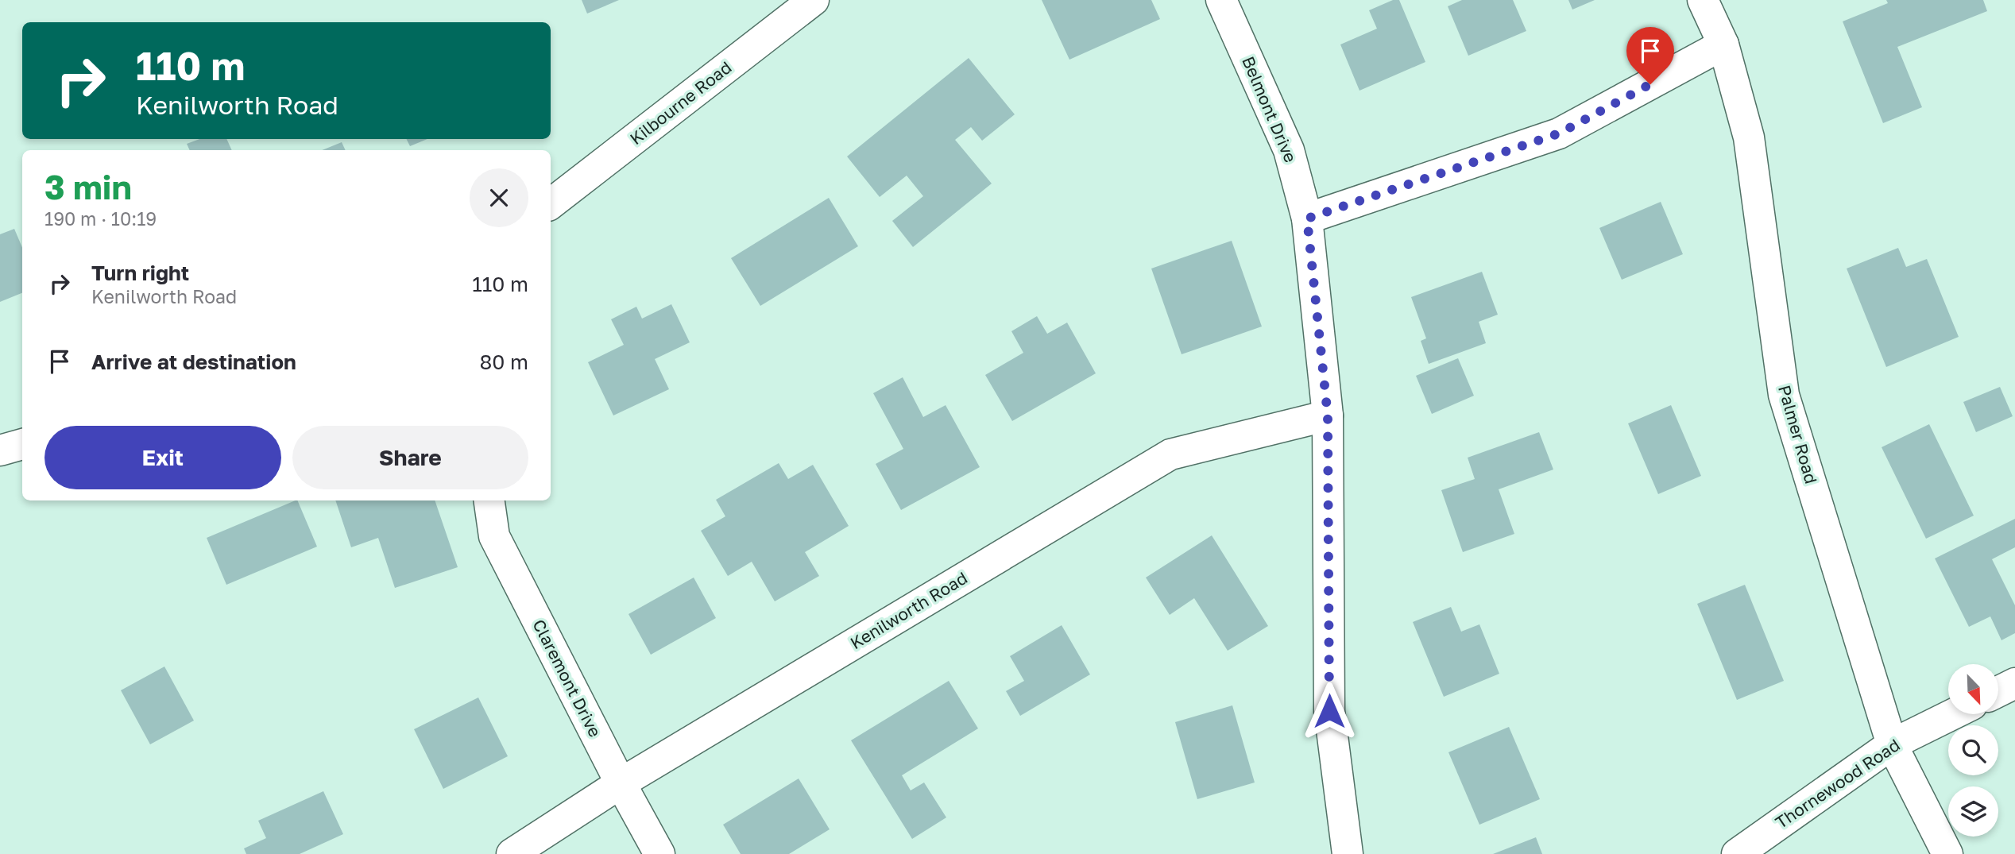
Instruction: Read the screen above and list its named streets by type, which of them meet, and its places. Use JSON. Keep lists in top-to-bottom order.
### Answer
{
  "streets": {
    "street": [
      "Kilbourne Road",
      "Belmont Drive",
      "Palmer Road",
      "Kenilworth Road",
      "Claremont Drive",
      "Thornewood Road"
    ]
  },
  "crossings": [
    ["Belmont Drive", "Kenilworth Road"],
    ["Palmer Road", "Thornewood Road"],
    ["Kenilworth Road", "Claremont Drive"]
  ],
  "north": "bottom right",
  "page": {
    "turn": ["110 m", "Kenilworth Road"],
    "heading": ["3 min", "190 m · 10:19"],
    "list": [
      {
        "name": "Turn right",
        "note": "Kenilworth Road",
        "value": "110 m"
      },
      {
        "name": "Arrive at destination",
        "value": "80 m"
      }
    ],
    "buttons": ["Exit", "Share"]
  }
}
